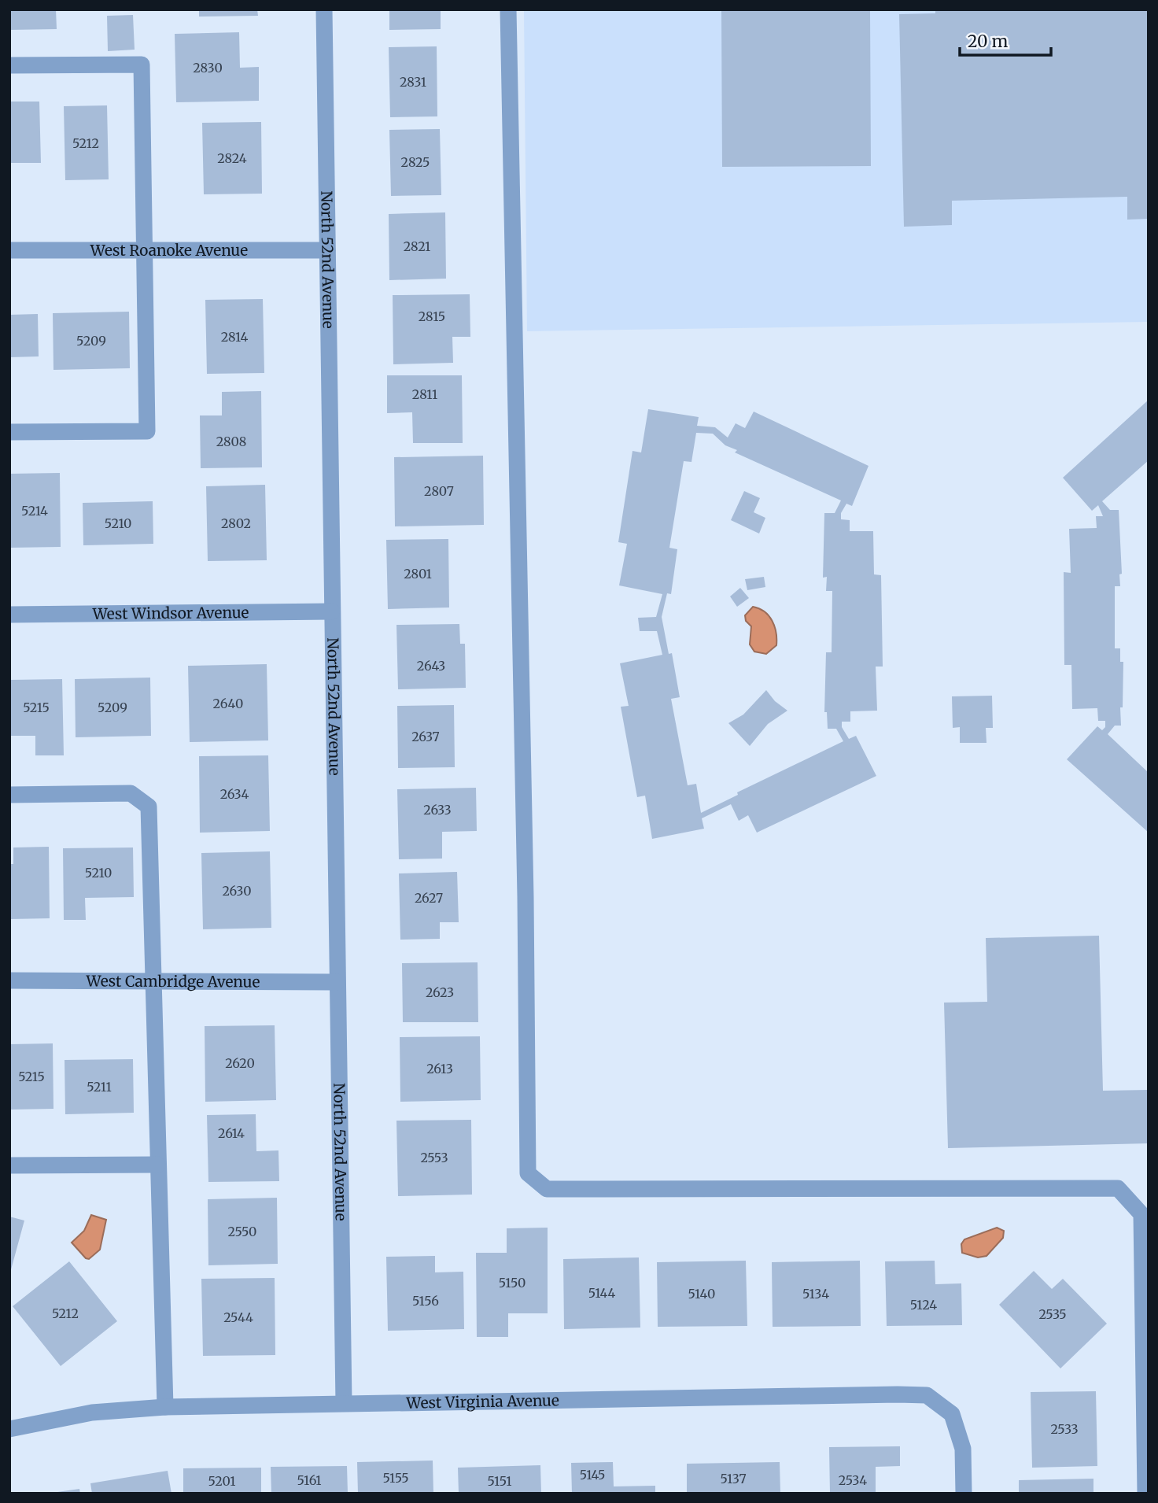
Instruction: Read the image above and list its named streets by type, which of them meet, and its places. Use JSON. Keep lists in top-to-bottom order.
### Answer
{
  "streets": {
    "street": [
      "West Roanoke Avenue",
      "North 52nd Avenue",
      "West Windsor Avenue",
      "West Cambridge Avenue",
      "West Virginia Avenue"
    ]
  },
  "crossings": [
    ["West Roanoke Avenue", "North 52nd Avenue"],
    ["North 52nd Avenue", "West Windsor Avenue"],
    ["North 52nd Avenue", "West Cambridge Avenue"],
    ["North 52nd Avenue", "West Virginia Avenue"]
  ],
  "house_numbers": [
    "2830",
    "2831",
    "5212",
    "2824",
    "2825",
    "2821",
    "2815",
    "2814",
    "5209",
    "2811",
    "2808",
    "2807",
    "5214",
    "5210",
    "2802",
    "2801",
    "2643",
    "2640",
    "5215",
    "5209",
    "2637",
    "2634",
    "2633",
    "5210",
    "2630",
    "2627",
    "2623",
    "2620",
    "2613",
    "5215",
    "5211",
    "2614",
    "2553",
    "2550",
    "5150",
    "5144",
    "5140",
    "5134",
    "5156",
    "5124",
    "5212",
    "2535",
    "2544",
    "2533",
    "5145",
    "5155",
    "5137",
    "5161",
    "2534",
    "5201",
    "5151"
  ],
  "scale_bar": "20 m"
}
